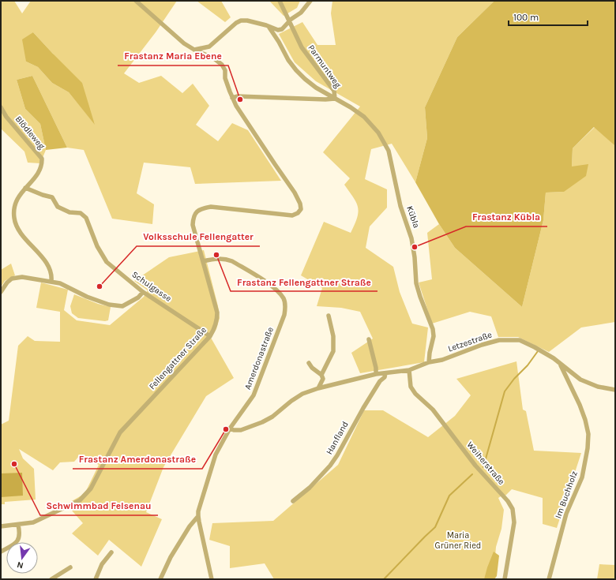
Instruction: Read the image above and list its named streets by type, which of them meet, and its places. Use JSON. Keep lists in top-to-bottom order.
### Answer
{
  "streets": {
    "street": [
      "Parmuntweg",
      "Blödleweg",
      "Kübla",
      "Schulgasse",
      "Letzestraße",
      "Fellengattner Straße",
      "Amerdonastraße",
      "Hanfland",
      "Weiherstraße",
      "Im Buchholz"
    ]
  },
  "crossings": [
    ["Parmuntweg", "Kübla"],
    ["Parmuntweg", "Fellengattner Straße"],
    ["Blödleweg", "Schulgasse"],
    ["Kübla", "Letzestraße"],
    ["Schulgasse", "Fellengattner Straße"],
    ["Letzestraße", "Amerdonastraße"],
    ["Letzestraße", "Hanfland"],
    ["Letzestraße", "Weiherstraße"],
    ["Letzestraße", "Im Buchholz"],
    ["Fellengattner Straße", "Amerdonastraße"]
  ],
  "parks": ["Maria Grüner Ried"],
  "places": [
    "Frastanz Maria Ebene",
    "Frastanz Kübla",
    "Frastanz Fellengattner Straße",
    "Volksschule Fellengatter",
    "Frastanz Amerdonastraße",
    "Schwimmbad Felsenau"
  ],
  "scale_bar": "100 m",
  "north": "bottom"
}
